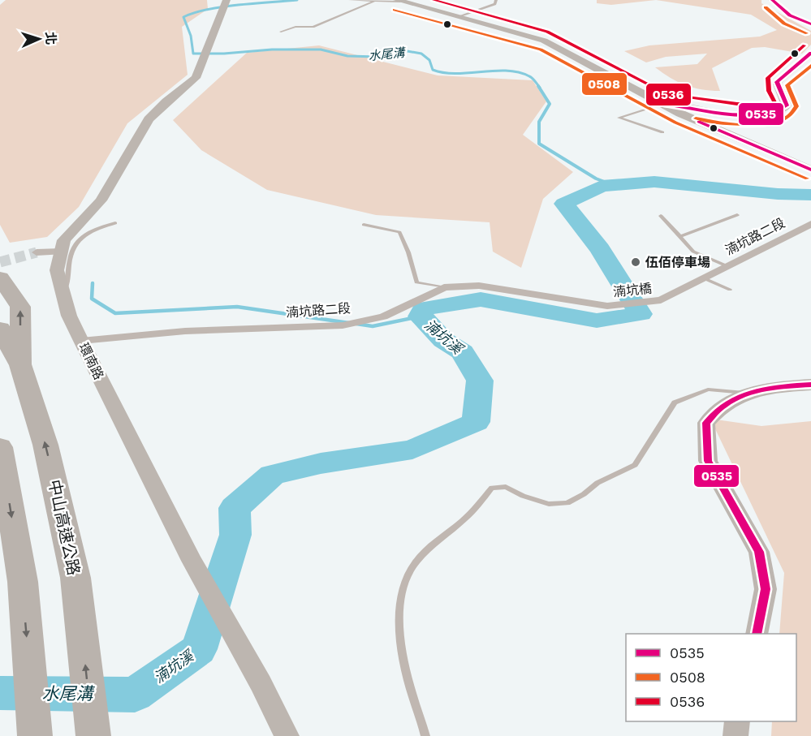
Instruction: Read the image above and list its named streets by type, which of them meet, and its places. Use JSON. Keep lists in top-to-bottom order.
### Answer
{
  "streets": {
    "highway": ["中山高速公路"],
    "street": ["湳坑路二段", "湳坑橋", "環南路"]
  },
  "crossings": [
    ["湳坑路二段", "湳坑橋"],
    ["湳坑路二段", "環南路"]
  ],
  "water": ["水尾溝", "湳坑溪"],
  "places": ["伍佰停車場"],
  "lines": ["transit line 0535", "transit line 0536", "transit line 0508"],
  "legend": ["0535", "0508", "0536"],
  "north": "right"
}
